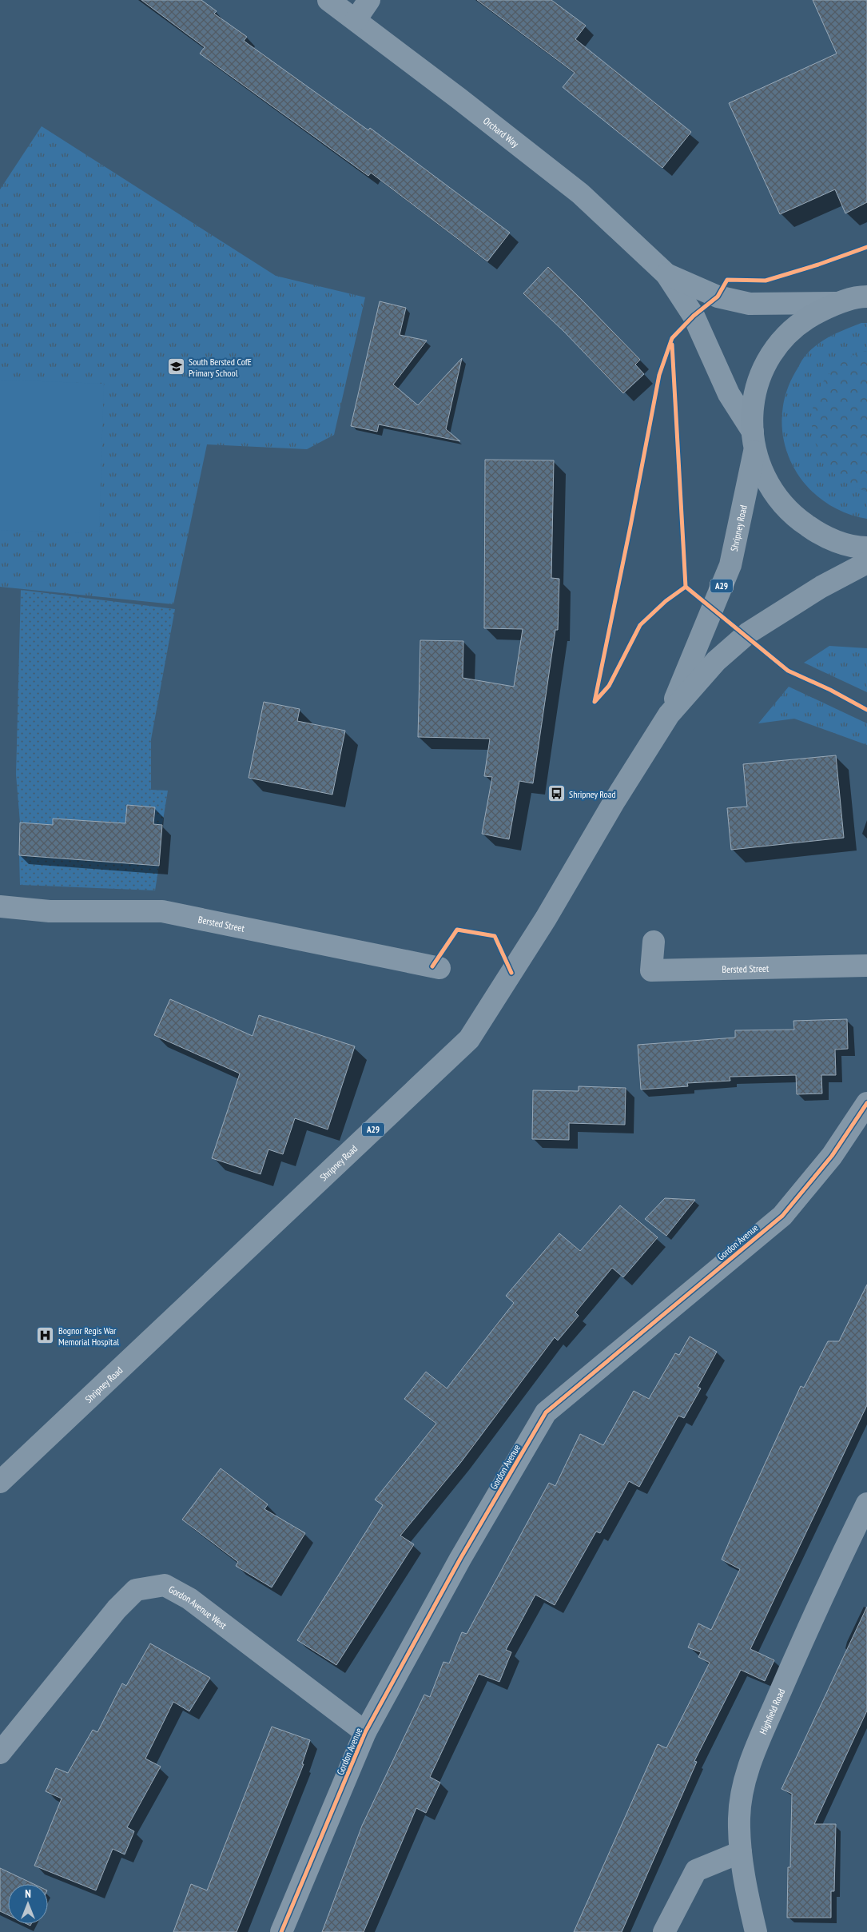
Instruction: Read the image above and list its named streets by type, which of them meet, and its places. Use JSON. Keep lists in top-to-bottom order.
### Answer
{
  "streets": {
    "main road": ["Shripney Road", "A29"],
    "street": [
      "Orchard Way",
      "Bersted Street",
      "Gordon Avenue",
      "Gordon Avenue West",
      "Highfield Road"
    ]
  },
  "crossings": [
    ["Gordon Avenue", "Gordon Avenue West"]
  ],
  "places": {
    "school or university": ["South Bersted CofE Primary School"],
    "bus stop": ["Shripney Road"],
    "hospital": ["Bognor Regis War Memorial Hospital"]
  },
  "north": "top"
}
